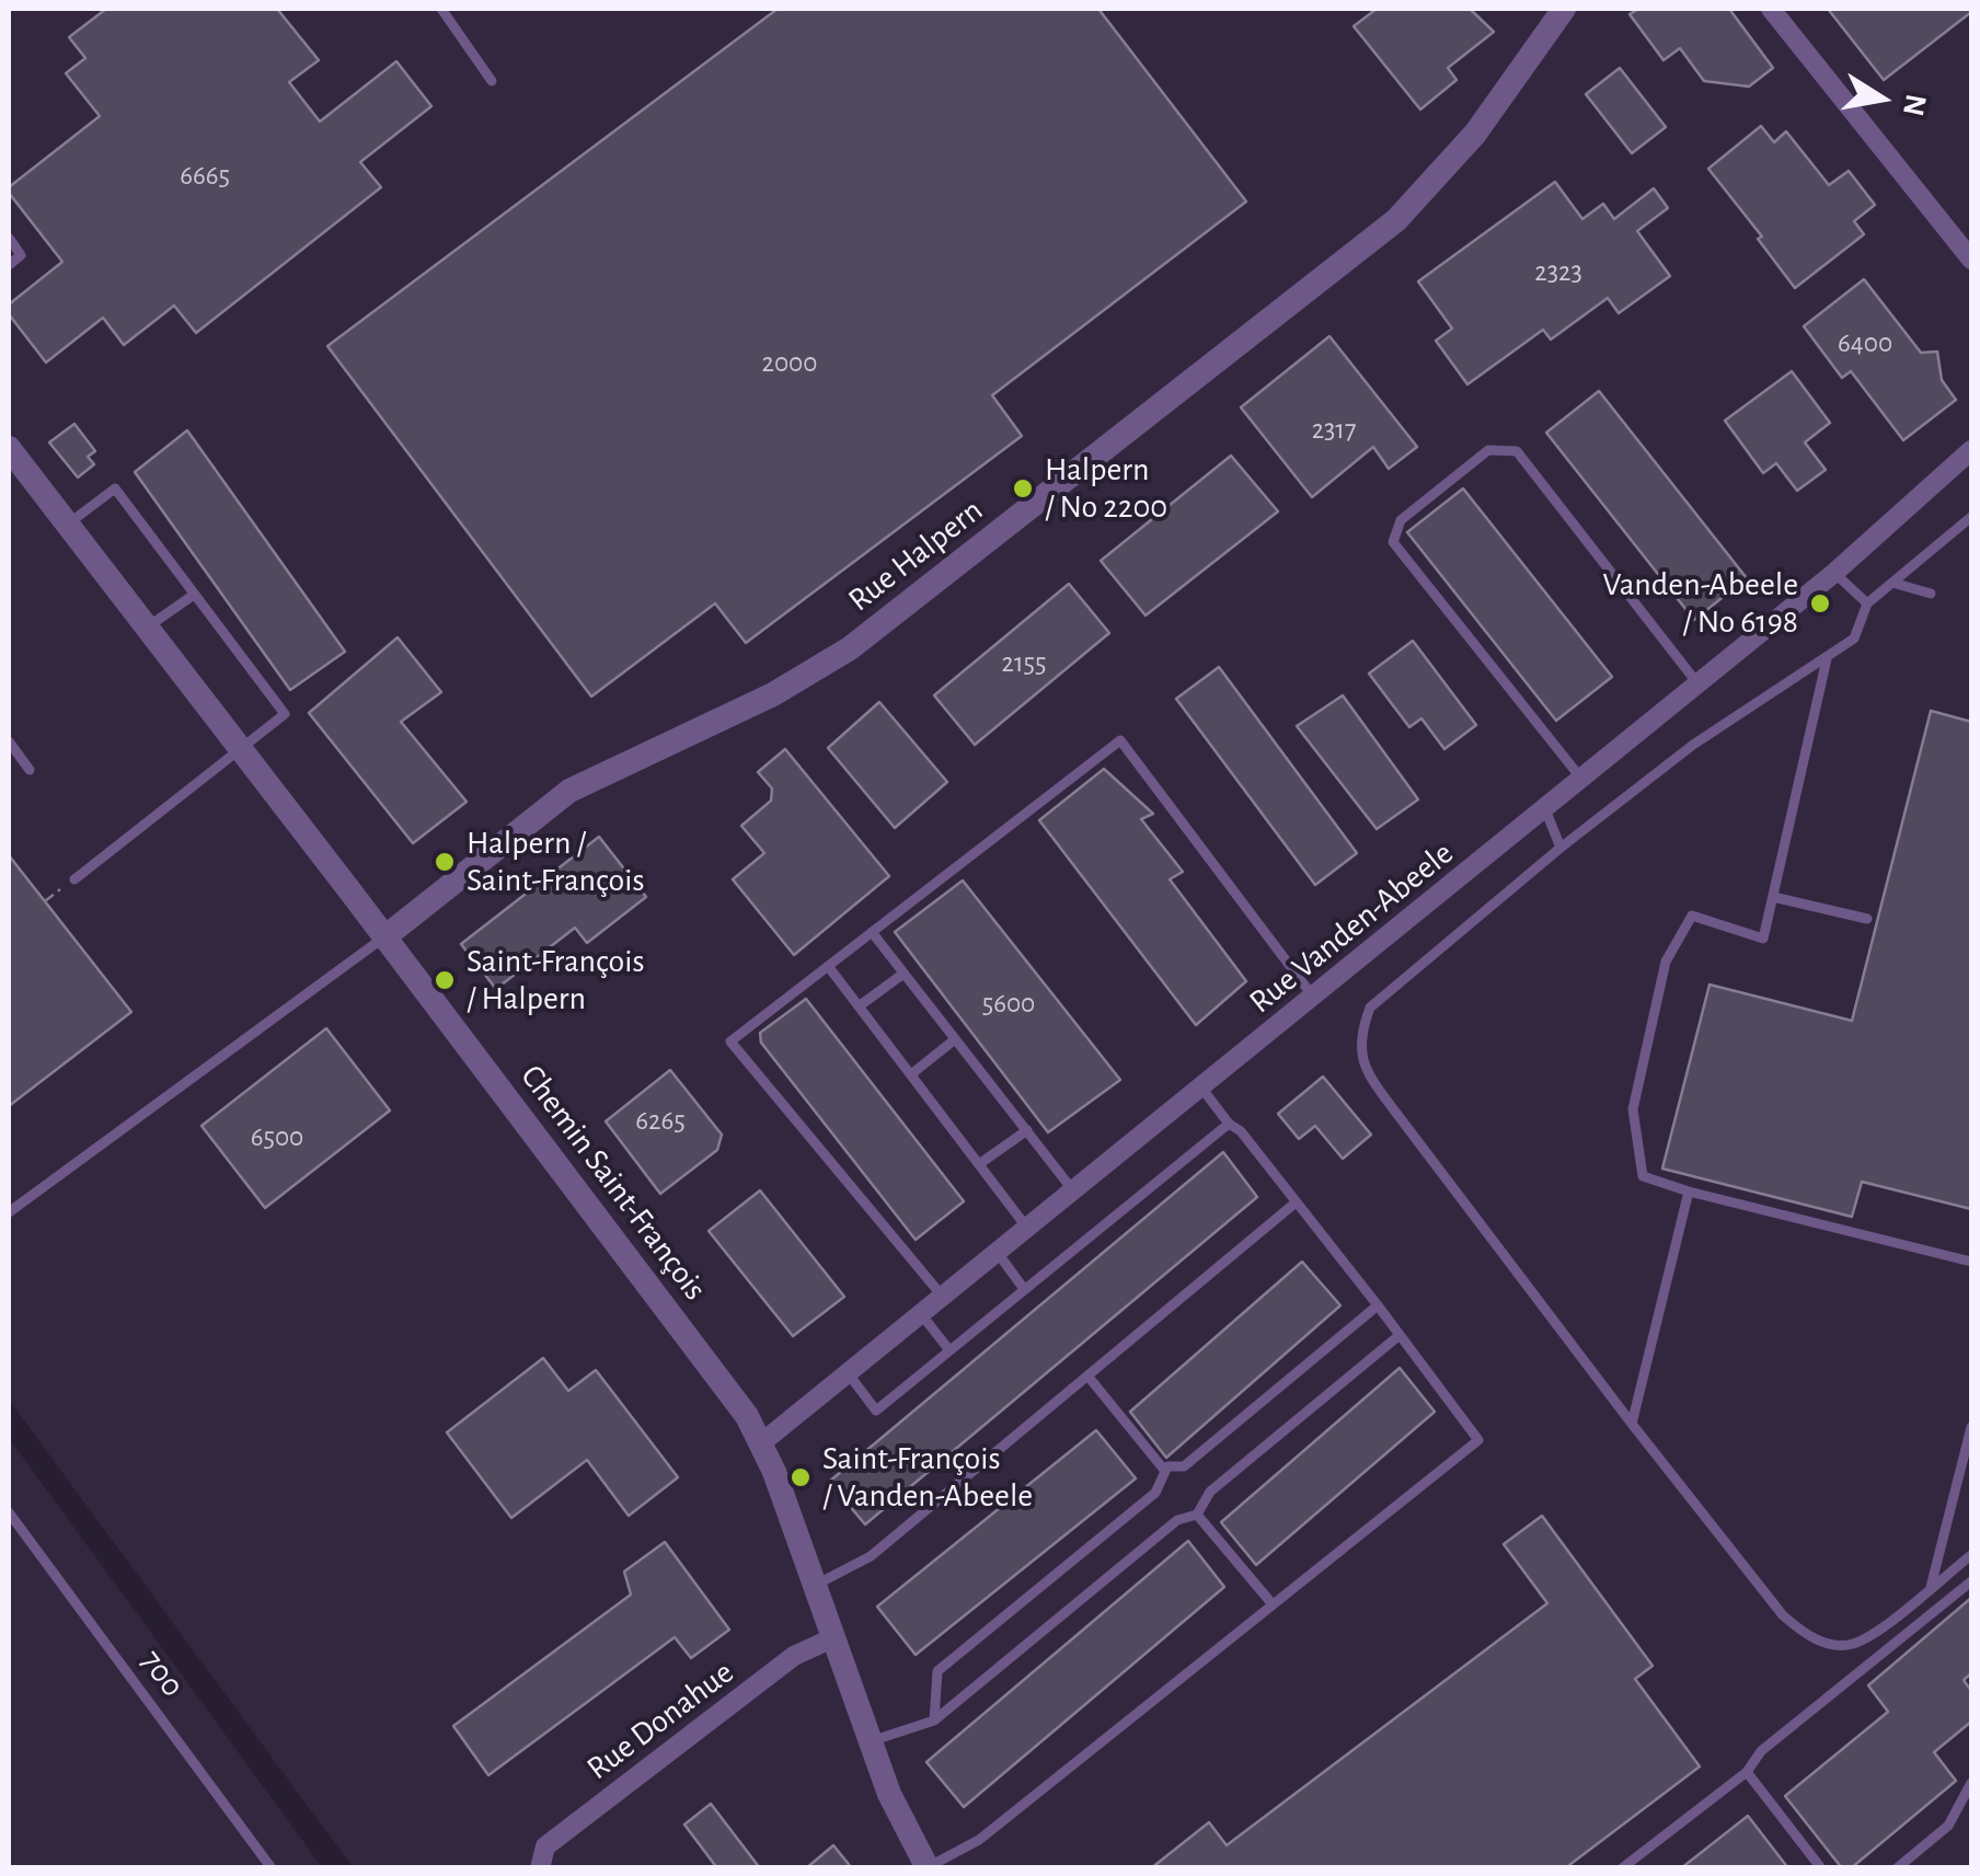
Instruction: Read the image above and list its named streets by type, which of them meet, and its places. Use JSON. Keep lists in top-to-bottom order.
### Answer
{
  "streets": {
    "street": [
      "Rue Halpern",
      "Rue Vanden-Abeele",
      "Chemin Saint-François",
      "Rue Donahue"
    ],
    "lane": ["700"]
  },
  "crossings": [
    ["Rue Halpern", "Chemin Saint-François"],
    ["Rue Vanden-Abeele", "Chemin Saint-François"],
    ["Chemin Saint-François", "Rue Donahue"]
  ],
  "places": [
    "Halpern / No 2200",
    "Vanden-Abeele / No 6198",
    "Halpern / Saint-François",
    "Saint-François / Halpern",
    "Saint-François / Vanden-Abeele"
  ],
  "house_numbers": [
    "6665",
    "2323",
    "6400",
    "2000",
    "2317",
    "2155",
    "5600",
    "6265",
    "6500"
  ],
  "north": "right"
}
